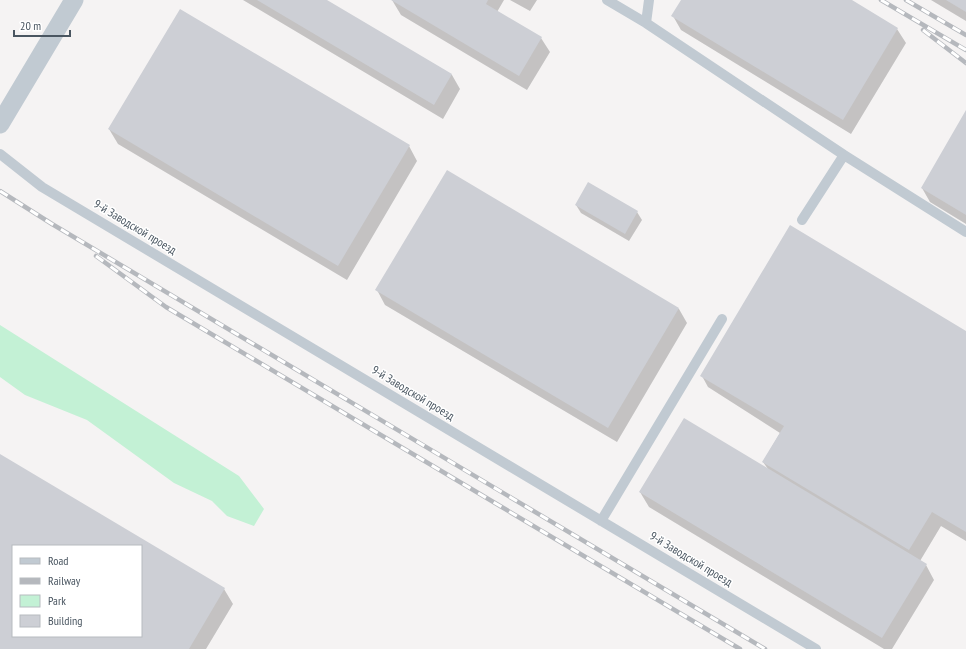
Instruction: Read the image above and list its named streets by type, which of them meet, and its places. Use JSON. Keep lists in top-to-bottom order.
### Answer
{
  "streets": {
    "lane": ["9-й Заводской проезд"]
  },
  "legend": [
    "Road",
    "Railway",
    "Park",
    "Building"
  ],
  "scale_bar": "20 m"
}
